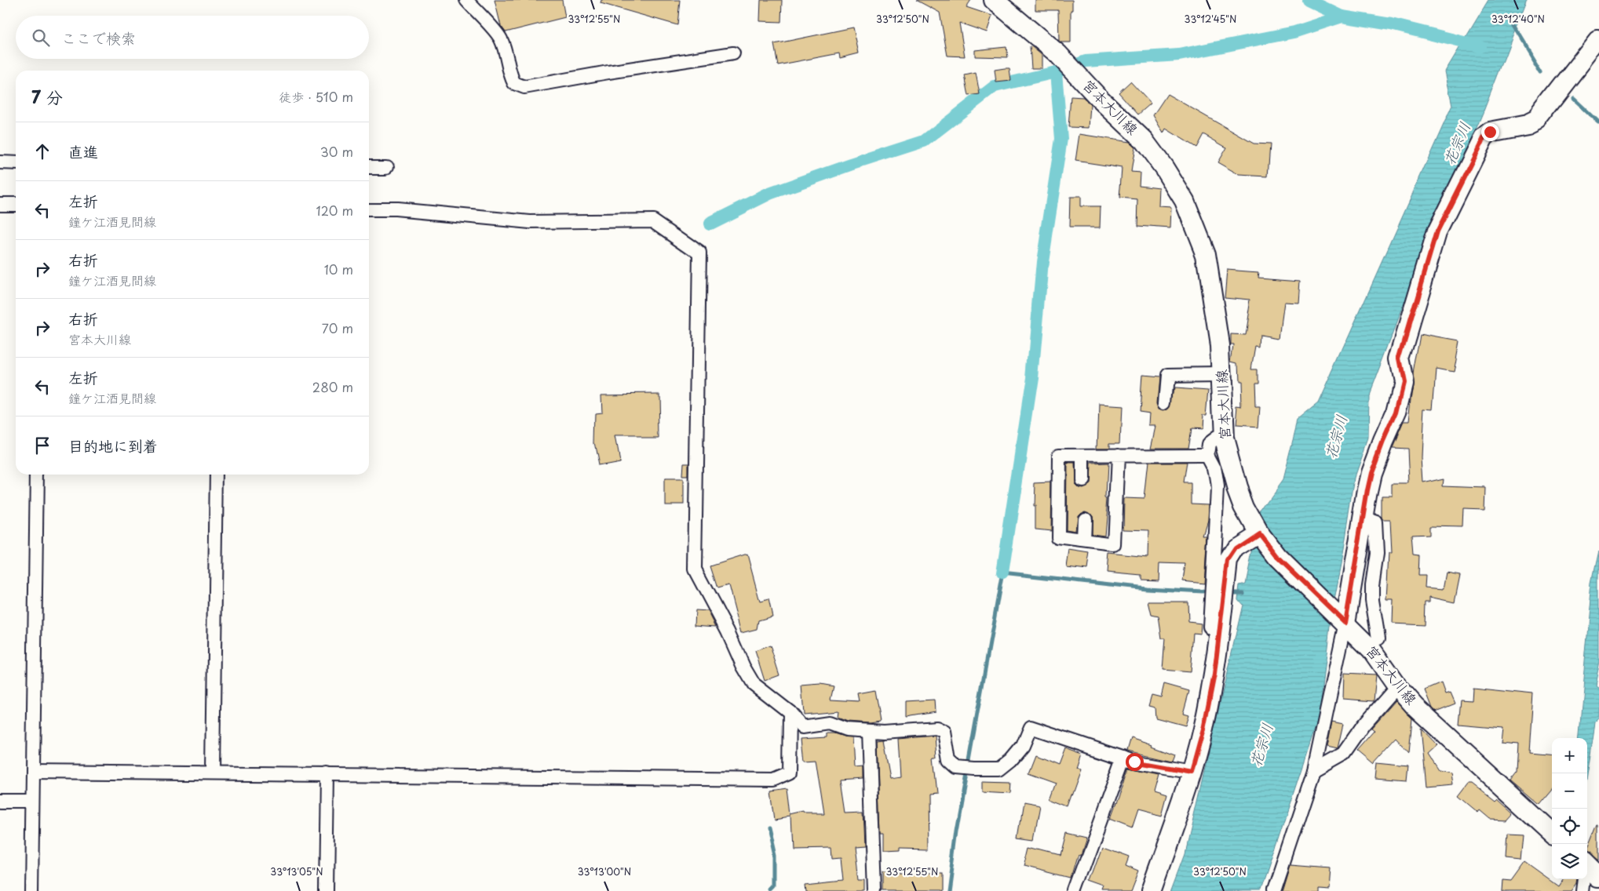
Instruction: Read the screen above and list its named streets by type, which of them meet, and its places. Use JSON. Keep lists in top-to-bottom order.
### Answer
{
  "streets": {
    "main road": ["宮本大川線"]
  },
  "water": ["花宗川"],
  "page": {
    "search": "ここで検索",
    "heading": ["7 分", "徒歩 · 510 m"],
    "list": [
      ["直進", "30 m"],
      ["左折", "鐘ケ江酒見間線", "120 m"],
      ["右折", "鐘ケ江酒見間線", "10 m"],
      ["右折", "宮本大川線", "70 m"],
      ["左折", "鐘ケ江酒見間線", "280 m"],
      "目的地に到着"
    ],
    "map_buttons": ["+", "−"]
  },
  "coordinates": [
    "33°12'55\"N",
    "33°12'45\"N",
    "33°12'50\"N",
    "33°12'40\"N",
    "33°13'05\"N",
    "33°13'00\"N"
  ]
}
